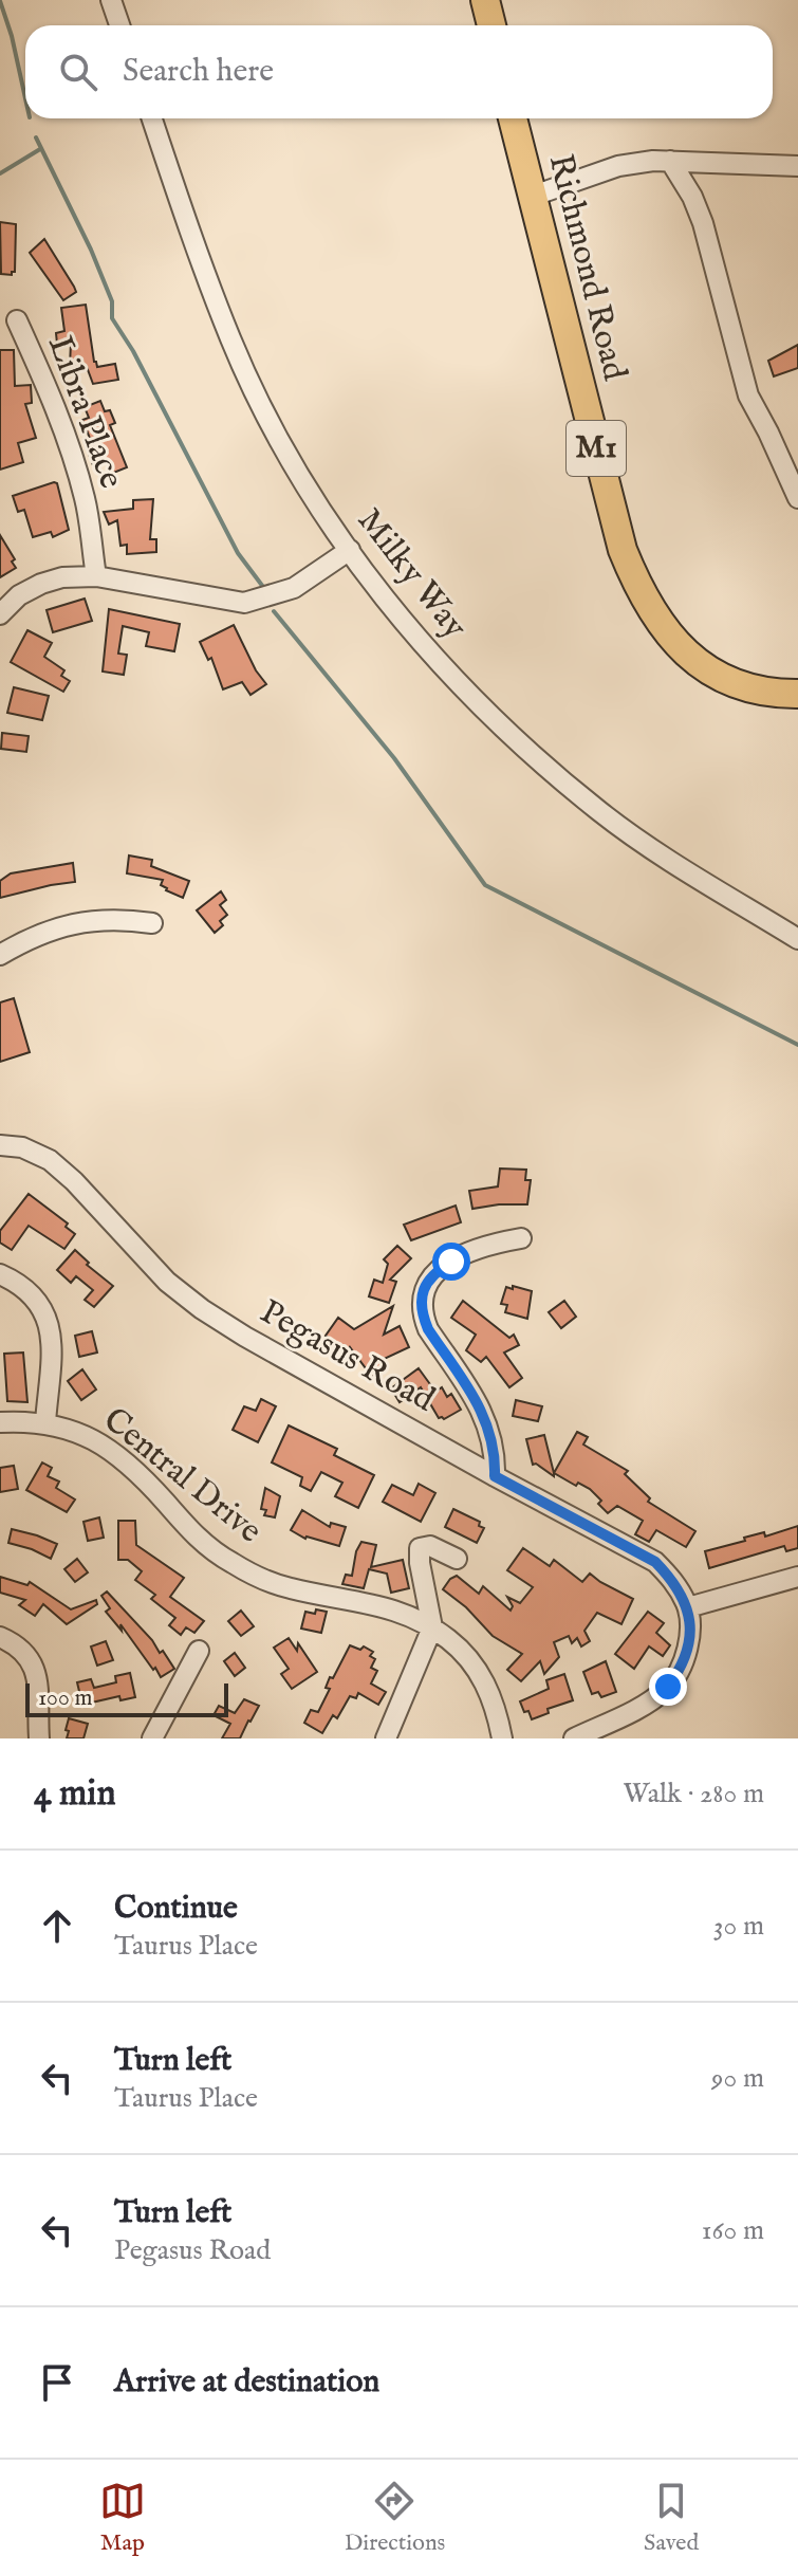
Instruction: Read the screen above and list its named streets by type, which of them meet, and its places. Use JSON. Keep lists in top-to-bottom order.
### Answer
{
  "streets": {
    "highway": ["Richmond Road", "M1"],
    "street": [
      "Libra Place",
      "Milky Way",
      "Pegasus Road",
      "Central Drive"
    ]
  },
  "scale_bar": "100 m",
  "page": {
    "search": "Search here",
    "scale": "100 m",
    "heading": ["4 min", "Walk · 280 m"],
    "list": [
      ["Continue", "Taurus Place", "30 m"],
      ["Turn left", "Taurus Place", "90 m"],
      ["Turn left", "Pegasus Road", "160 m"],
      "Arrive at destination"
    ],
    "nav": ["Map", "Directions", "Saved"]
  }
}
